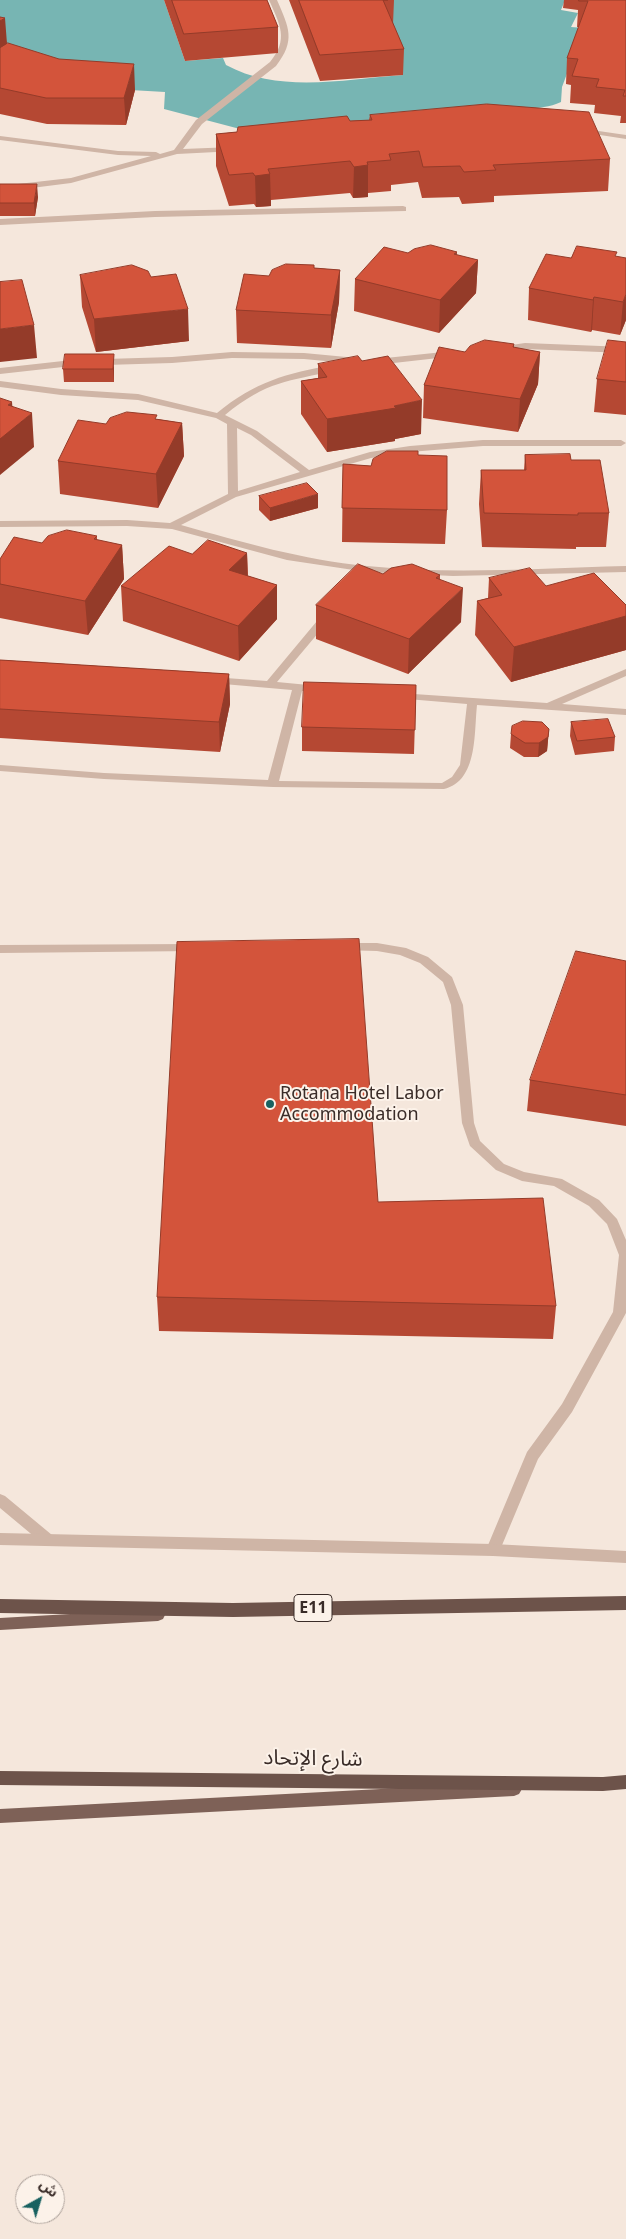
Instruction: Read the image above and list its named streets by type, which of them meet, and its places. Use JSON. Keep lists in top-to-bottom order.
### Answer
{
  "streets": {
    "highway": ["E11", "شارع الإتحاد"]
  },
  "places": ["Rotana Hotel Labor Accommodation"],
  "north": "top right"
}
